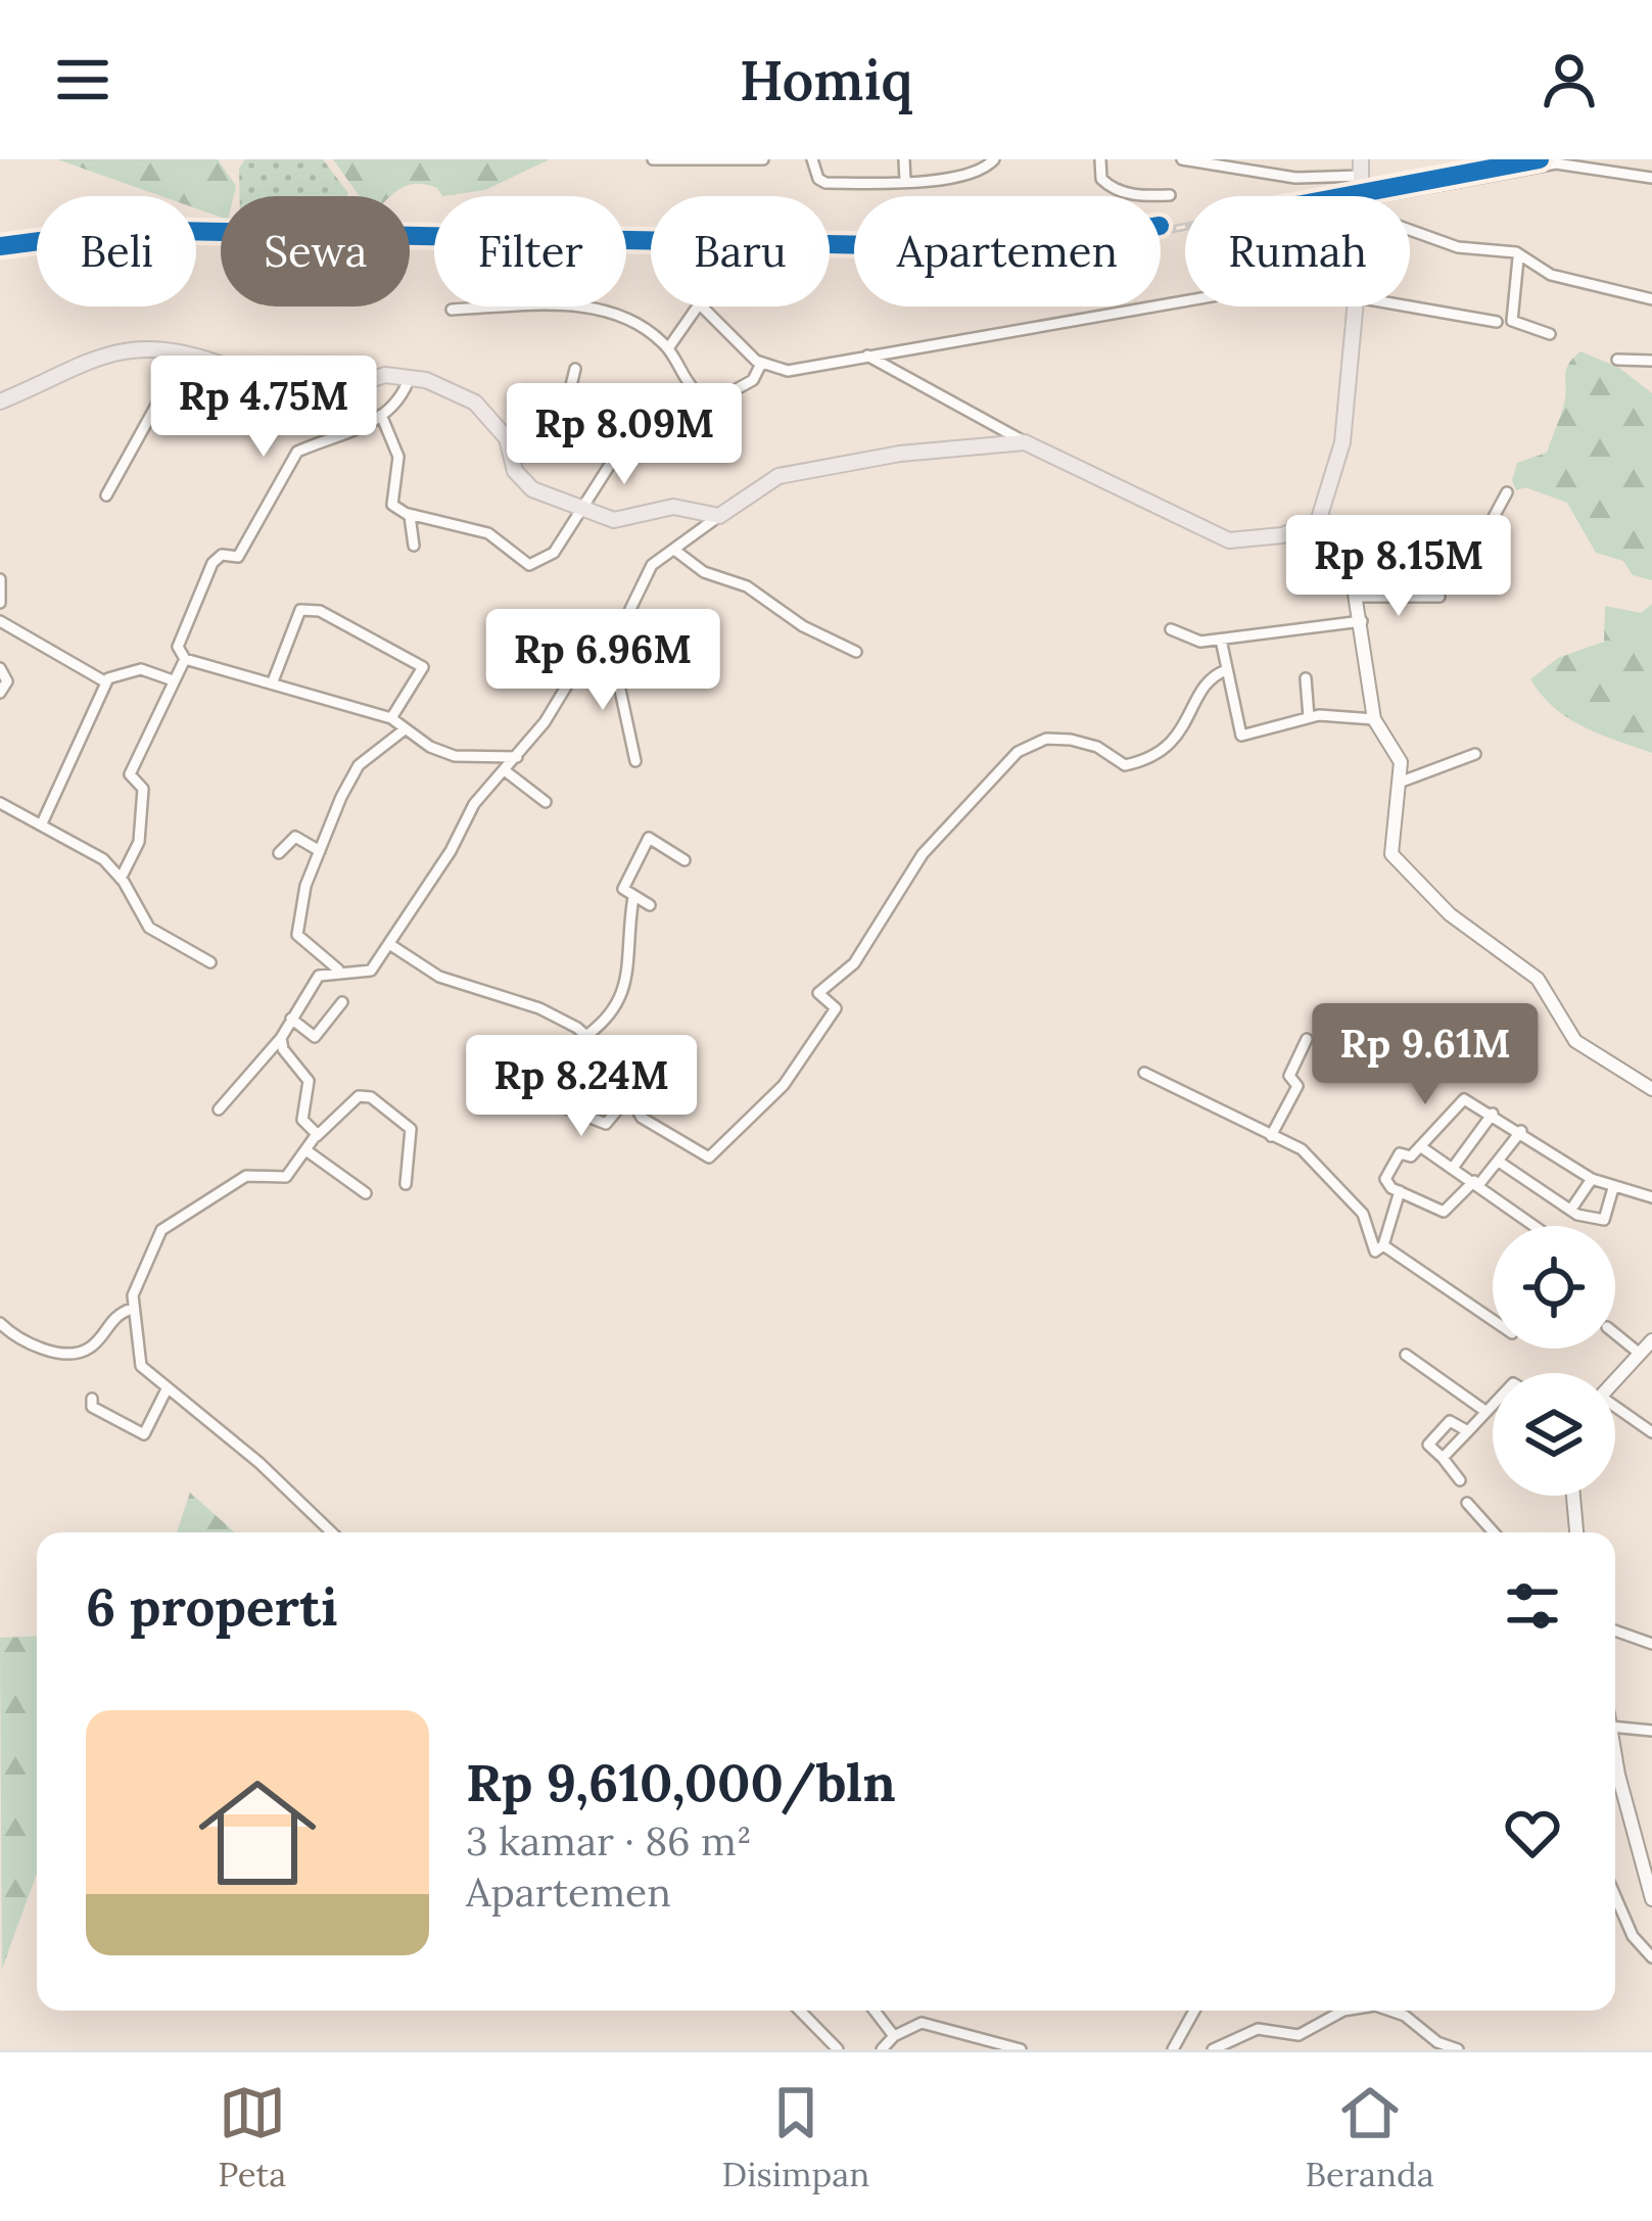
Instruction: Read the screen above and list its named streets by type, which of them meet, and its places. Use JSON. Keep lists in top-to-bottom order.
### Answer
{
  "page": {
    "header": "Homiq",
    "chip": [
      "Beli",
      "Sewa",
      "Filter",
      "Baru",
      "Apartemen",
      "Rumah"
    ],
    "price": [
      "Rp 4.75M",
      "Rp 8.09M",
      "Rp 8.15M",
      "Rp 6.96M",
      "Rp 9.61M",
      "Rp 8.24M"
    ],
    "heading": "6 properti",
    "list": [
      {
        "name": "Rp 9,610,000/bln",
        "note": "3 kamar · 86 m² · Apartemen"
      }
    ],
    "tabs": ["Peta", "Disimpan", "Beranda"]
  }
}
